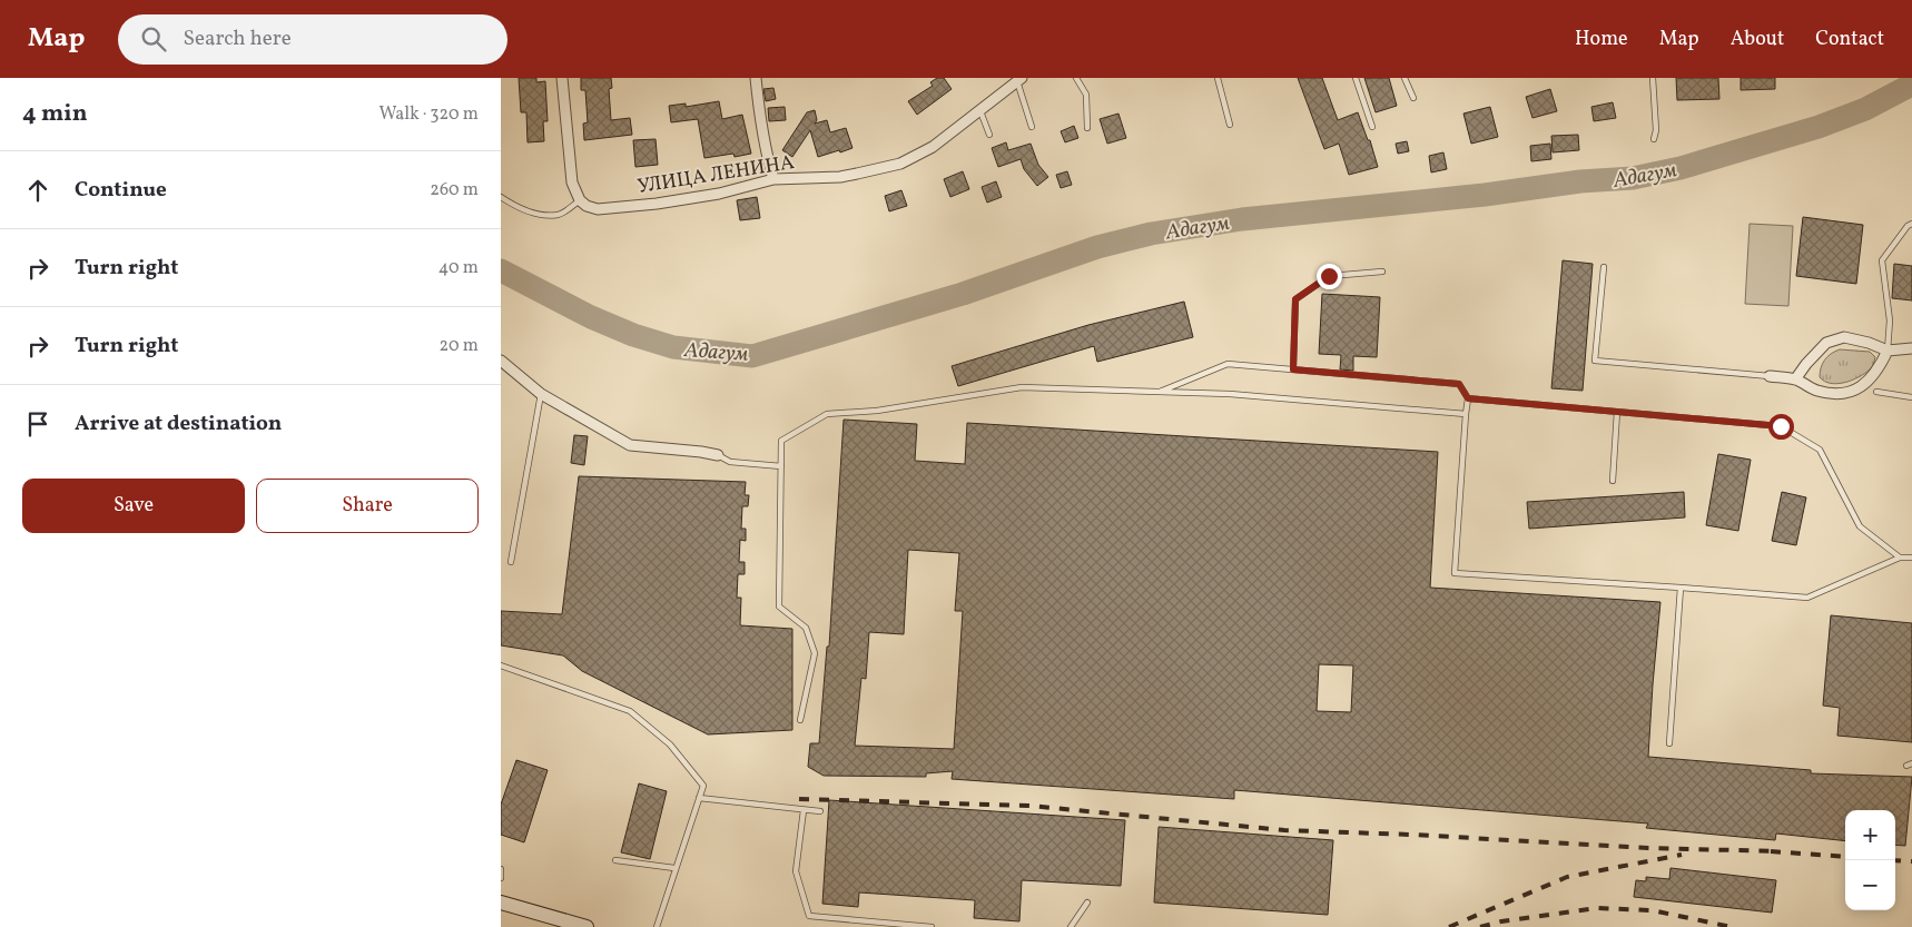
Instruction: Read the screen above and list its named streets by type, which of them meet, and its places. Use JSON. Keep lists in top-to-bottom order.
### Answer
{
  "streets": {
    "street": ["УЛИЦА ЛЕНИНА"]
  },
  "water": ["Адагум"],
  "page": {
    "header": "Map",
    "search": "Search here",
    "nav": [
      "Home",
      "Map",
      "About",
      "Contact"
    ],
    "heading": ["4 min", "Walk · 320 m"],
    "list": [
      ["Continue", "260 m"],
      ["Turn right", "40 m"],
      ["Turn right", "20 m"],
      "Arrive at destination"
    ],
    "buttons": ["Save", "Share"],
    "map_buttons": ["+", "−"]
  }
}
